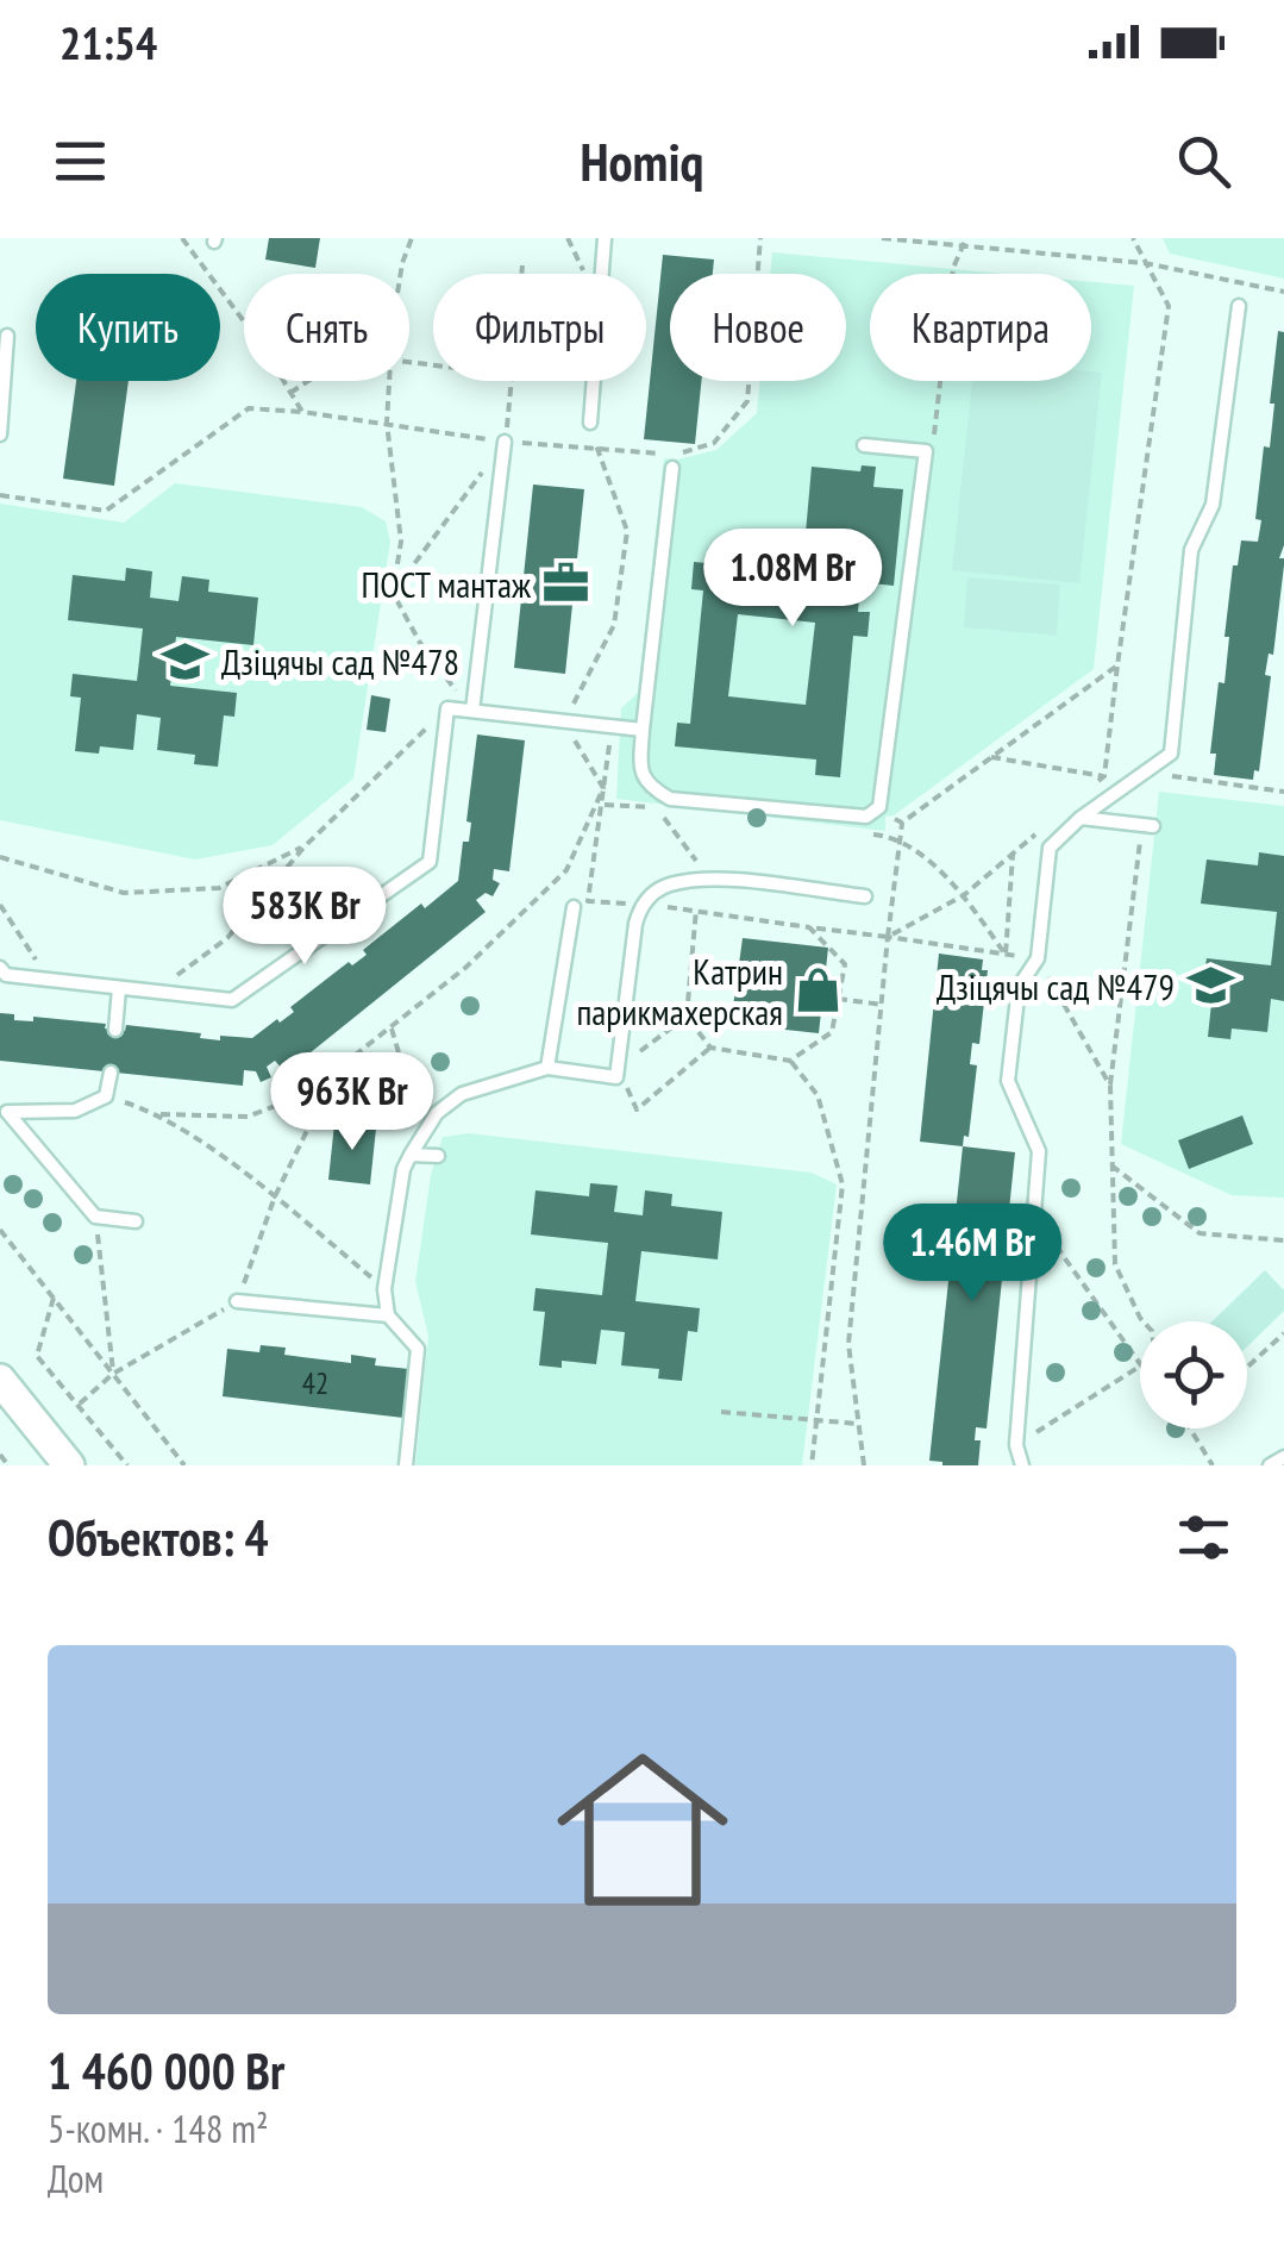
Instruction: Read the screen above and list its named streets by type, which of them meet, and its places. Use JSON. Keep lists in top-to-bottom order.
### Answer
{
  "places": {
    "office": ["ПОСТ мантаж"],
    "school or university": ["Дзіцячы сад №478", "Дзіцячы сад №479"],
    "shop": ["Катрин парикмахерская"]
  },
  "house_numbers": ["42"],
  "page": {
    "status": "21:54",
    "header": "Homiq",
    "chip": [
      "Купить",
      "Снять",
      "Фильтры",
      "Новое",
      "Квартира"
    ],
    "price": [
      "1.08M Br",
      "583K Br",
      "963K Br",
      "1.46M Br"
    ],
    "heading": "Объектов: 4",
    "list": [
      {
        "name": "1 460 000 Br",
        "note": "5-комн. · 148 m² · Дом"
      }
    ]
  }
}
